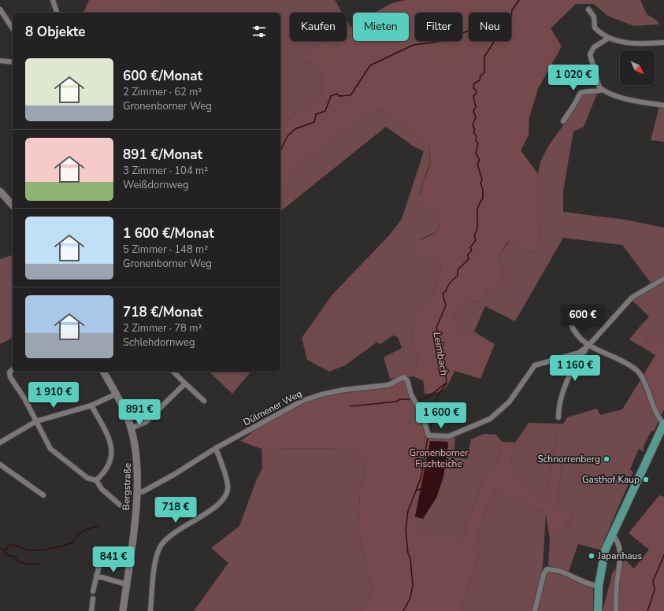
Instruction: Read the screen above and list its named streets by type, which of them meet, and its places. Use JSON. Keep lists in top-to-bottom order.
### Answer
{
  "streets": {
    "street": ["Dülmener Weg", "Bergstraße"]
  },
  "crossings": [
    ["Dülmener Weg", "Bergstraße"]
  ],
  "water": ["Leimbach"],
  "parks": ["Gronenborner Fischteiche"],
  "places": ["Schnorrenberg", "Gasthof Kaup", "Japanhaus"],
  "north": "bottom right",
  "page": {
    "chip": [
      "Kaufen",
      "Mieten",
      "Filter",
      "Neu"
    ],
    "heading": "8 Objekte",
    "list": [
      {
        "name": "600 €/Monat",
        "note": "2 Zimmer · 62 m² · Gronenborner Weg"
      },
      {
        "name": "891 €/Monat",
        "note": "3 Zimmer · 104 m² · Weißdornweg"
      },
      {
        "name": "1 600 €/Monat",
        "note": "5 Zimmer · 148 m² · Gronenborner Weg"
      },
      {
        "name": "718 €/Monat",
        "note": "2 Zimmer · 78 m² · Schlehdornweg"
      }
    ],
    "price": [
      "1 020 €",
      "600 €",
      "1 160 €",
      "1 910 €",
      "891 €",
      "1 600 €",
      "718 €",
      "841 €"
    ]
  }
}
